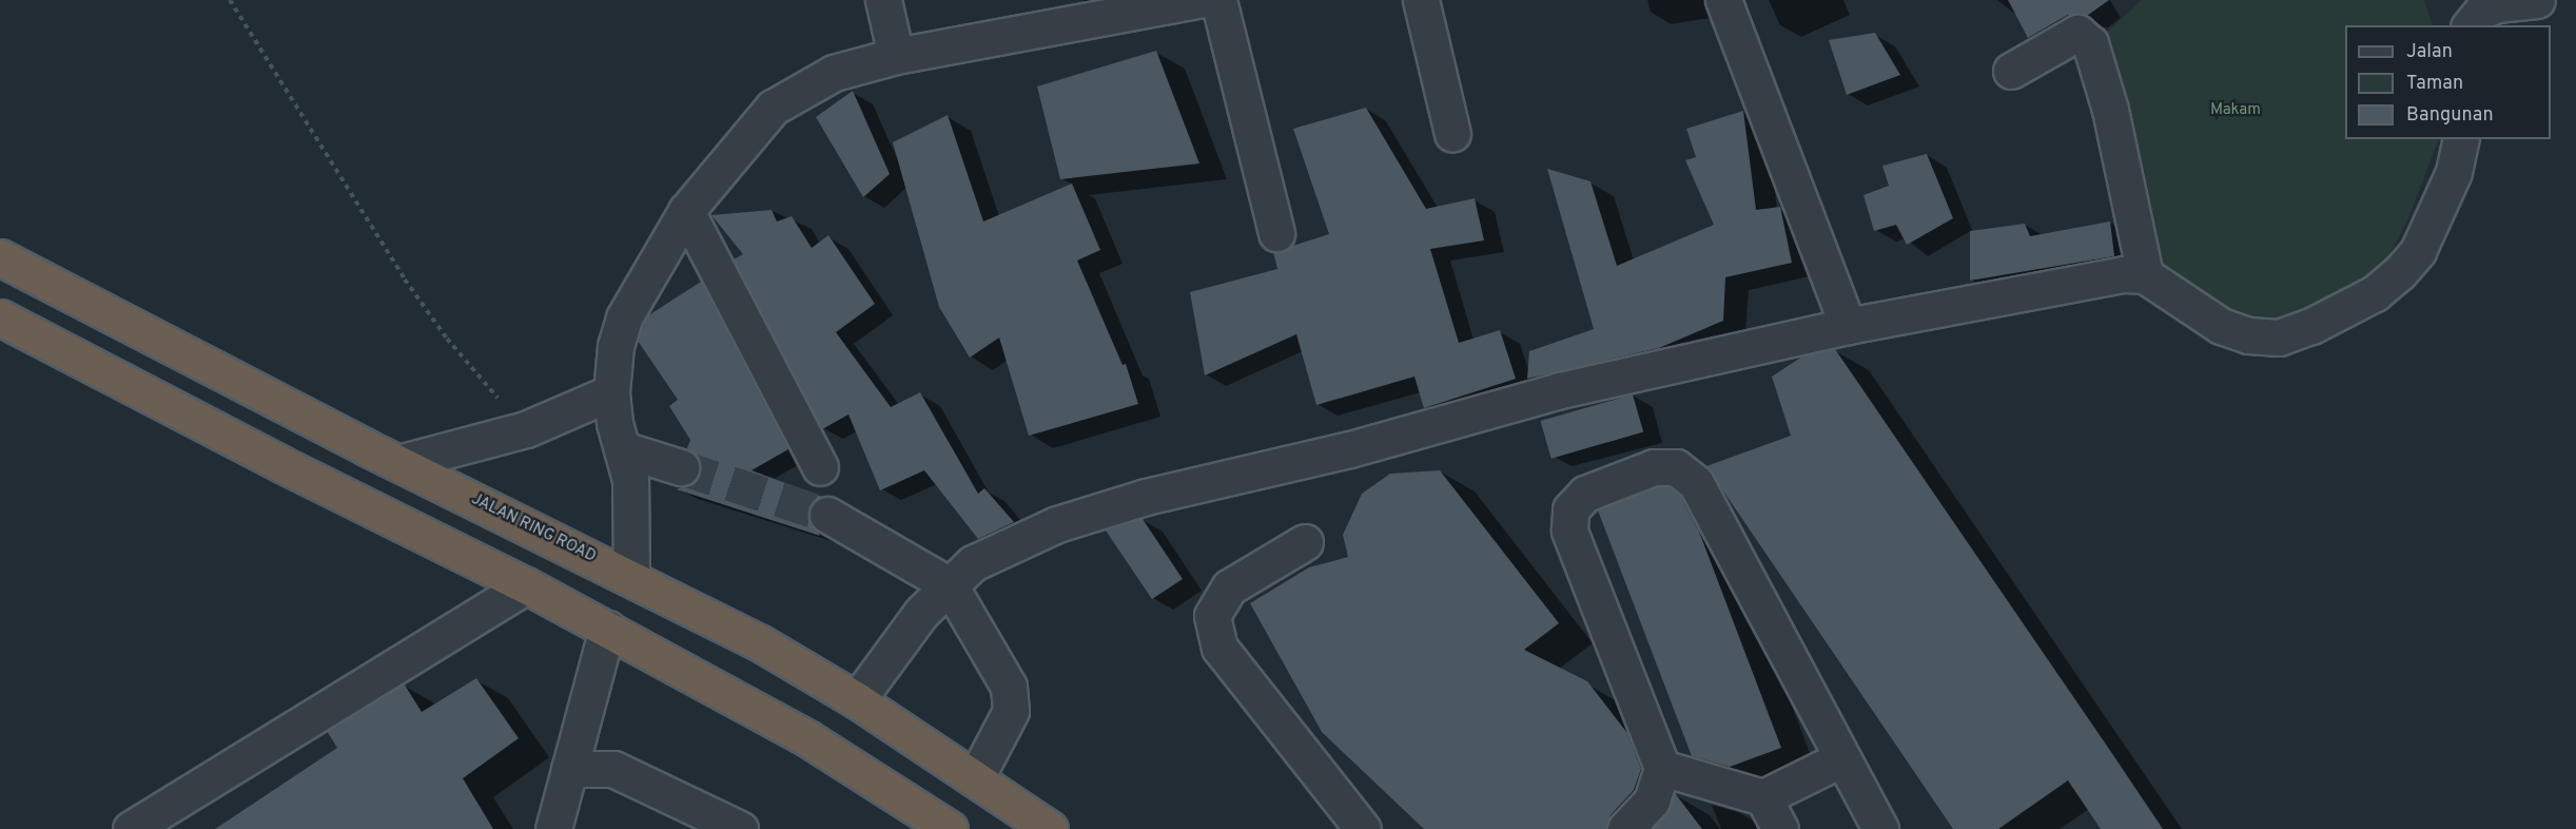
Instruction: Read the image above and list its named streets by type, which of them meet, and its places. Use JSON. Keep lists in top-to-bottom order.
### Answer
{
  "streets": {
    "highway": ["JALAN RING ROAD"]
  },
  "parks": ["Makam"],
  "legend": ["Jalan", "Taman", "Bangunan"]
}
